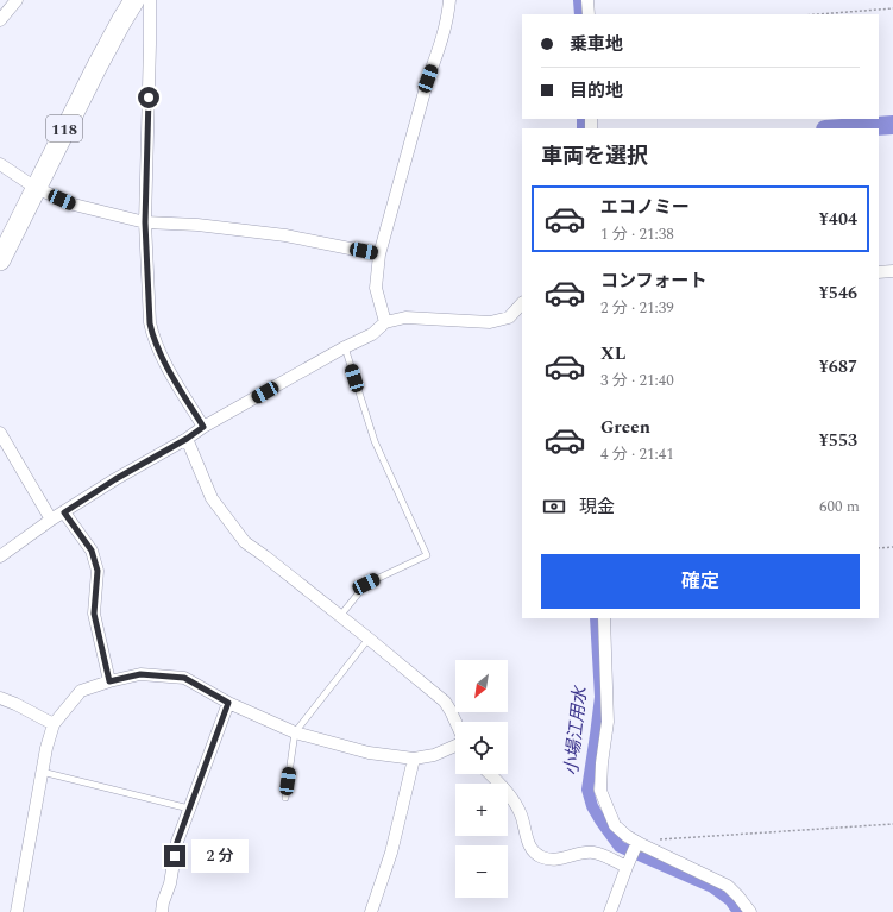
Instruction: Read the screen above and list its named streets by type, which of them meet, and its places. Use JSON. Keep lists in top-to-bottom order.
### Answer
{
  "streets": {
    "highway": ["118"]
  },
  "water": ["小場江用水"],
  "north": "bottom left",
  "page": {
    "banner": ["乗車地", "目的地"],
    "heading": "車両を選択",
    "list": [
      {
        "name": "エコノミー",
        "note": "1 分 · 21:38",
        "value": "¥404"
      },
      {
        "name": "コンフォート",
        "note": "2 分 · 21:39",
        "value": "¥546"
      },
      {
        "name": "XL",
        "note": "3 分 · 21:40",
        "value": "¥687"
      },
      {
        "name": "Green",
        "note": "4 分 · 21:41",
        "value": "¥553"
      }
    ],
    "pay": ["現金", "600 m"],
    "buttons": "確定",
    "map_buttons": ["+", "−"],
    "bubble": "2 分"
  }
}
